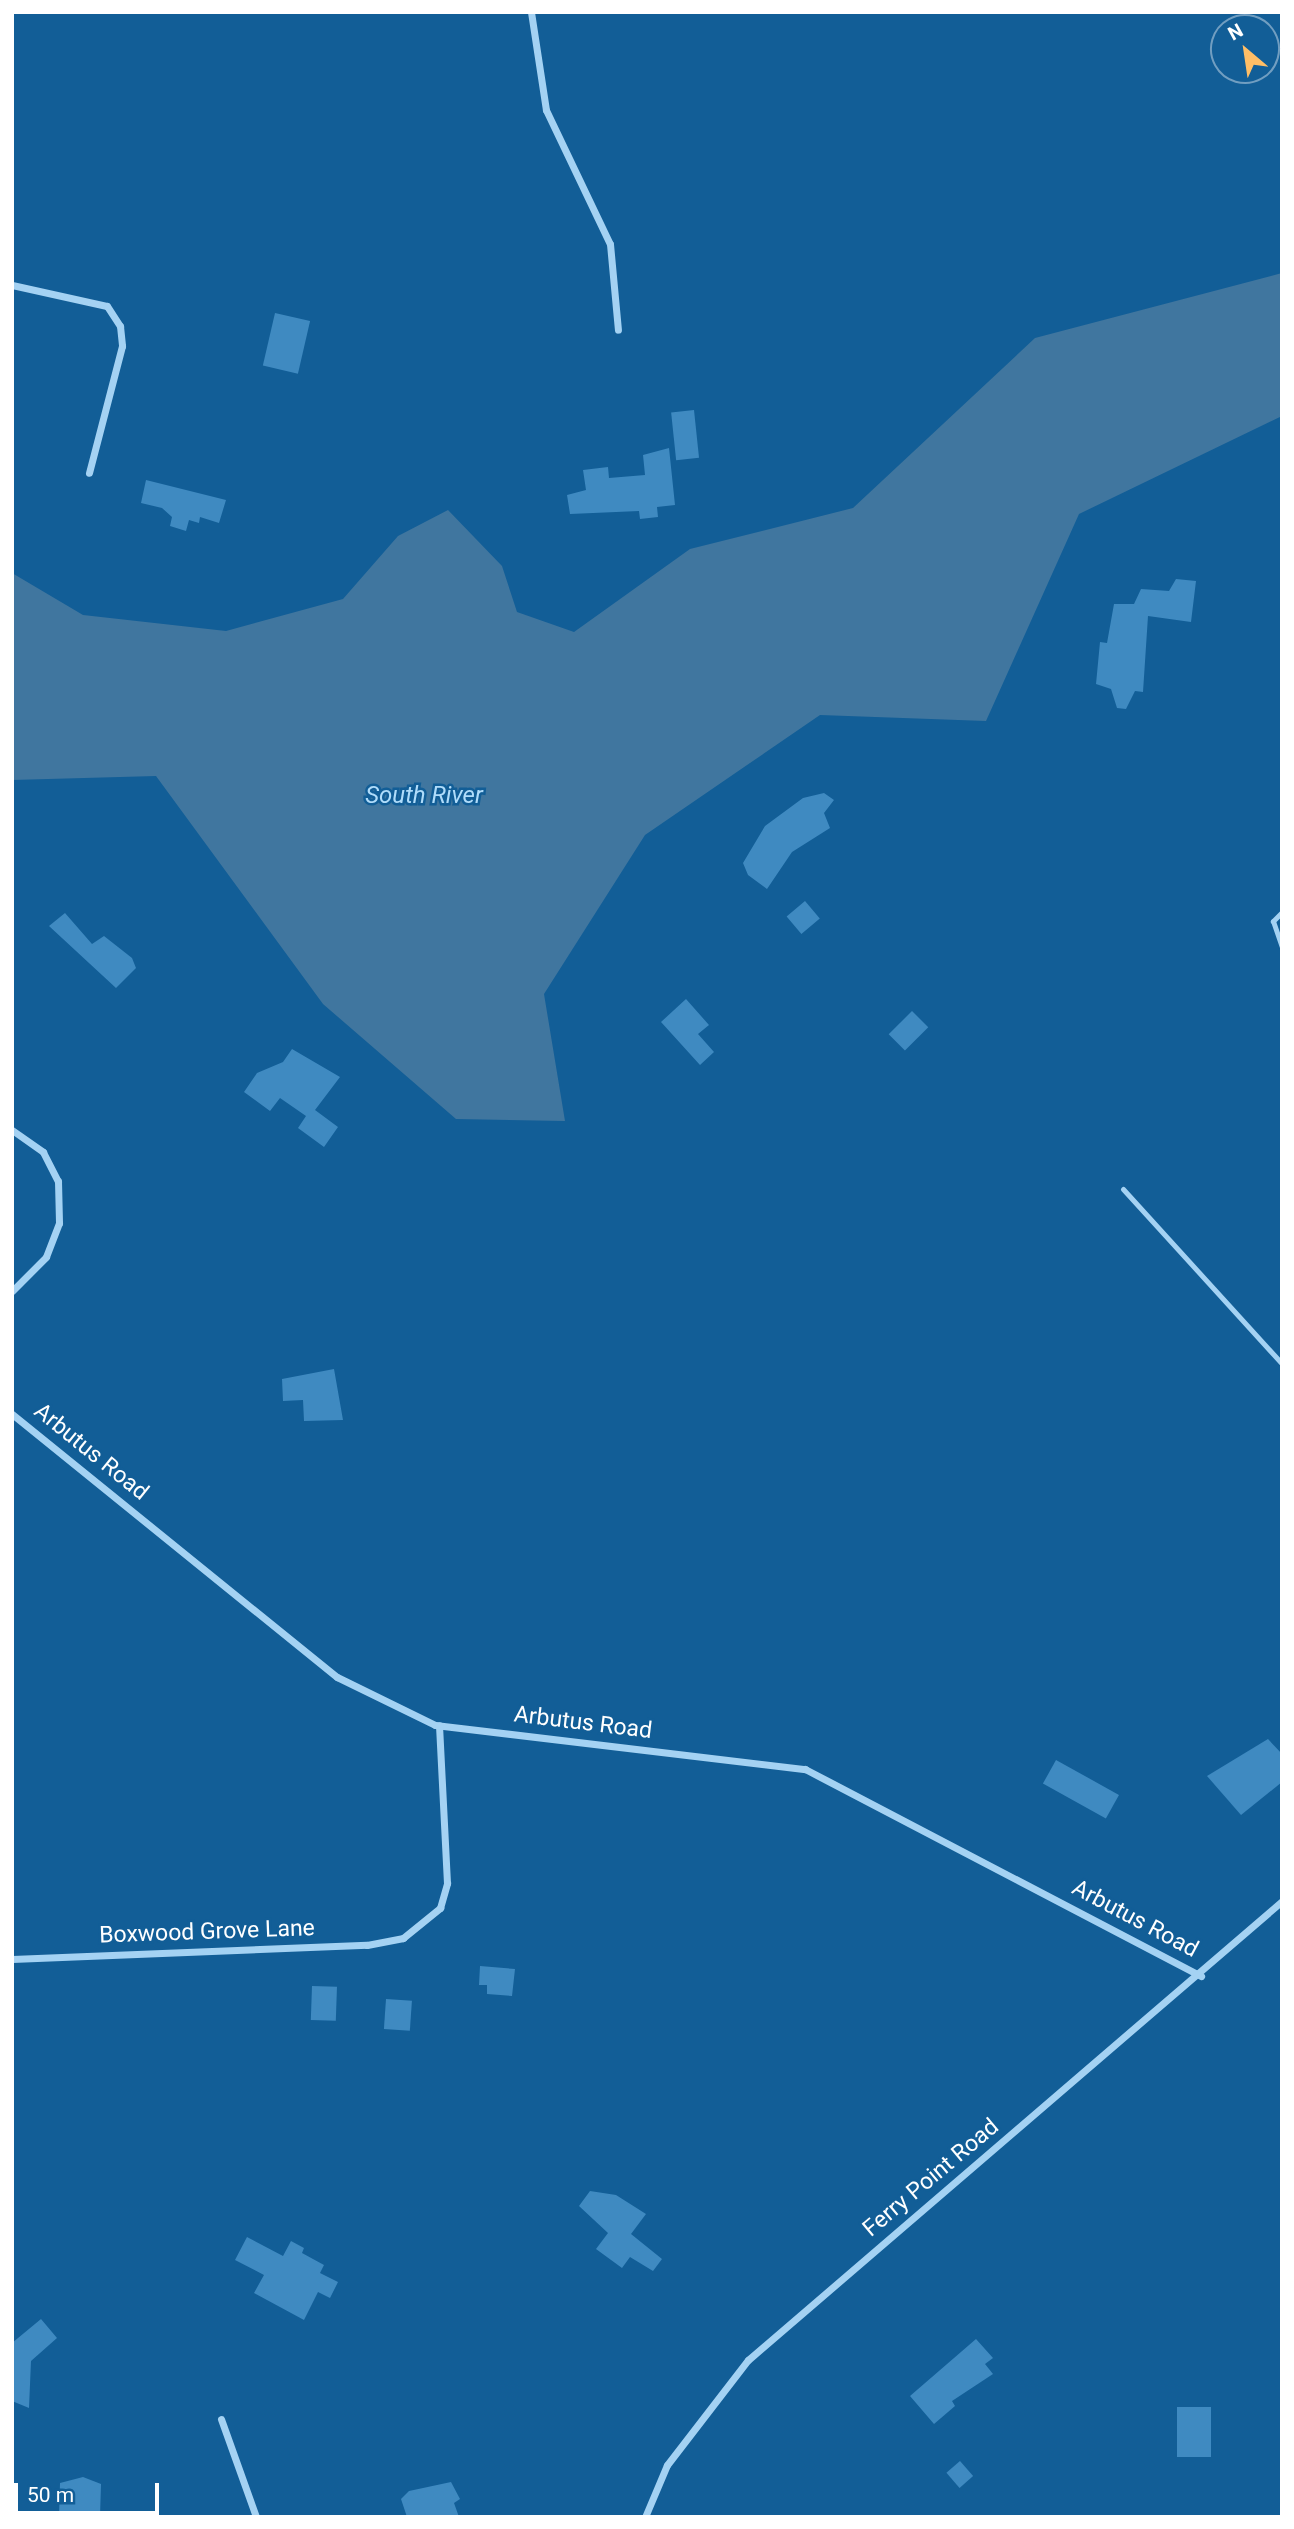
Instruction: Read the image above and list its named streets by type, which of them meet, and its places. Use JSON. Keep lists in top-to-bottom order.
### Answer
{
  "streets": {
    "street": ["Arbutus Road", "Boxwood Grove Lane", "Ferry Point Road"]
  },
  "crossings": [
    ["Arbutus Road", "Boxwood Grove Lane"],
    ["Arbutus Road", "Ferry Point Road"]
  ],
  "water": ["South River"],
  "scale_bar": "50 m",
  "north": "top left"
}
